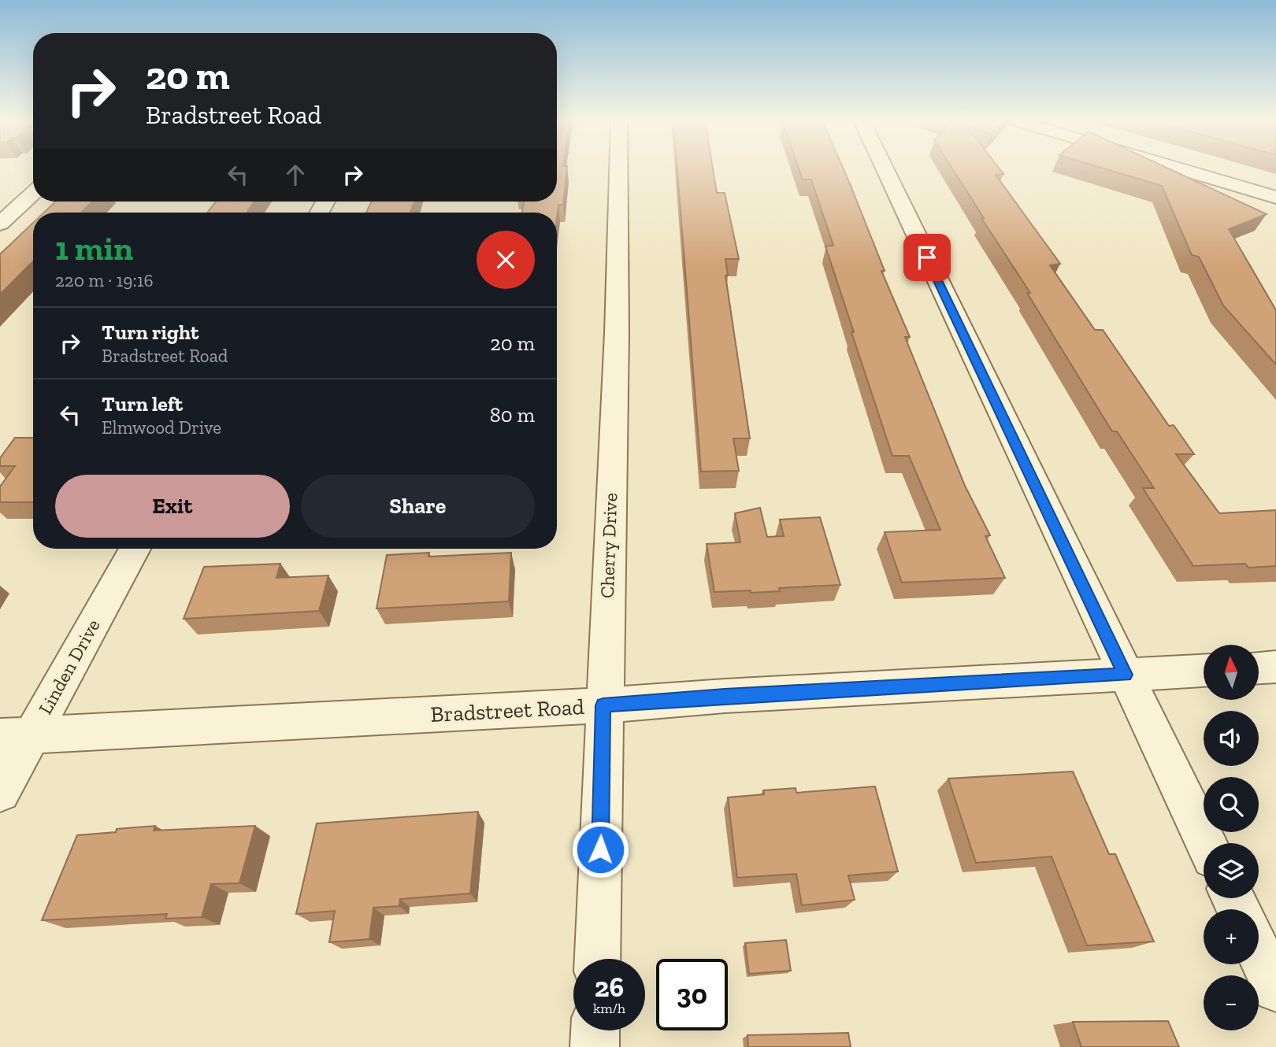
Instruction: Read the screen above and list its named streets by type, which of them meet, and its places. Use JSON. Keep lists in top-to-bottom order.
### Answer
{
  "streets": {
    "street": ["Cherry Drive", "Linden Drive", "Bradstreet Road"]
  },
  "crossings": [
    ["Cherry Drive", "Bradstreet Road"],
    ["Linden Drive", "Bradstreet Road"]
  ],
  "north": "top",
  "page": {
    "turn": ["20 m", "Bradstreet Road"],
    "heading": ["1 min", "220 m · 19:16"],
    "list": [
      {
        "name": "Turn right",
        "note": "Bradstreet Road",
        "value": "20 m"
      },
      {
        "name": "Turn left",
        "note": "Elmwood Drive",
        "value": "80 m"
      }
    ],
    "buttons": ["Exit", "Share"],
    "map_buttons": ["+", "−"],
    "speed": "26 km/h",
    "limit": "30"
  }
}
